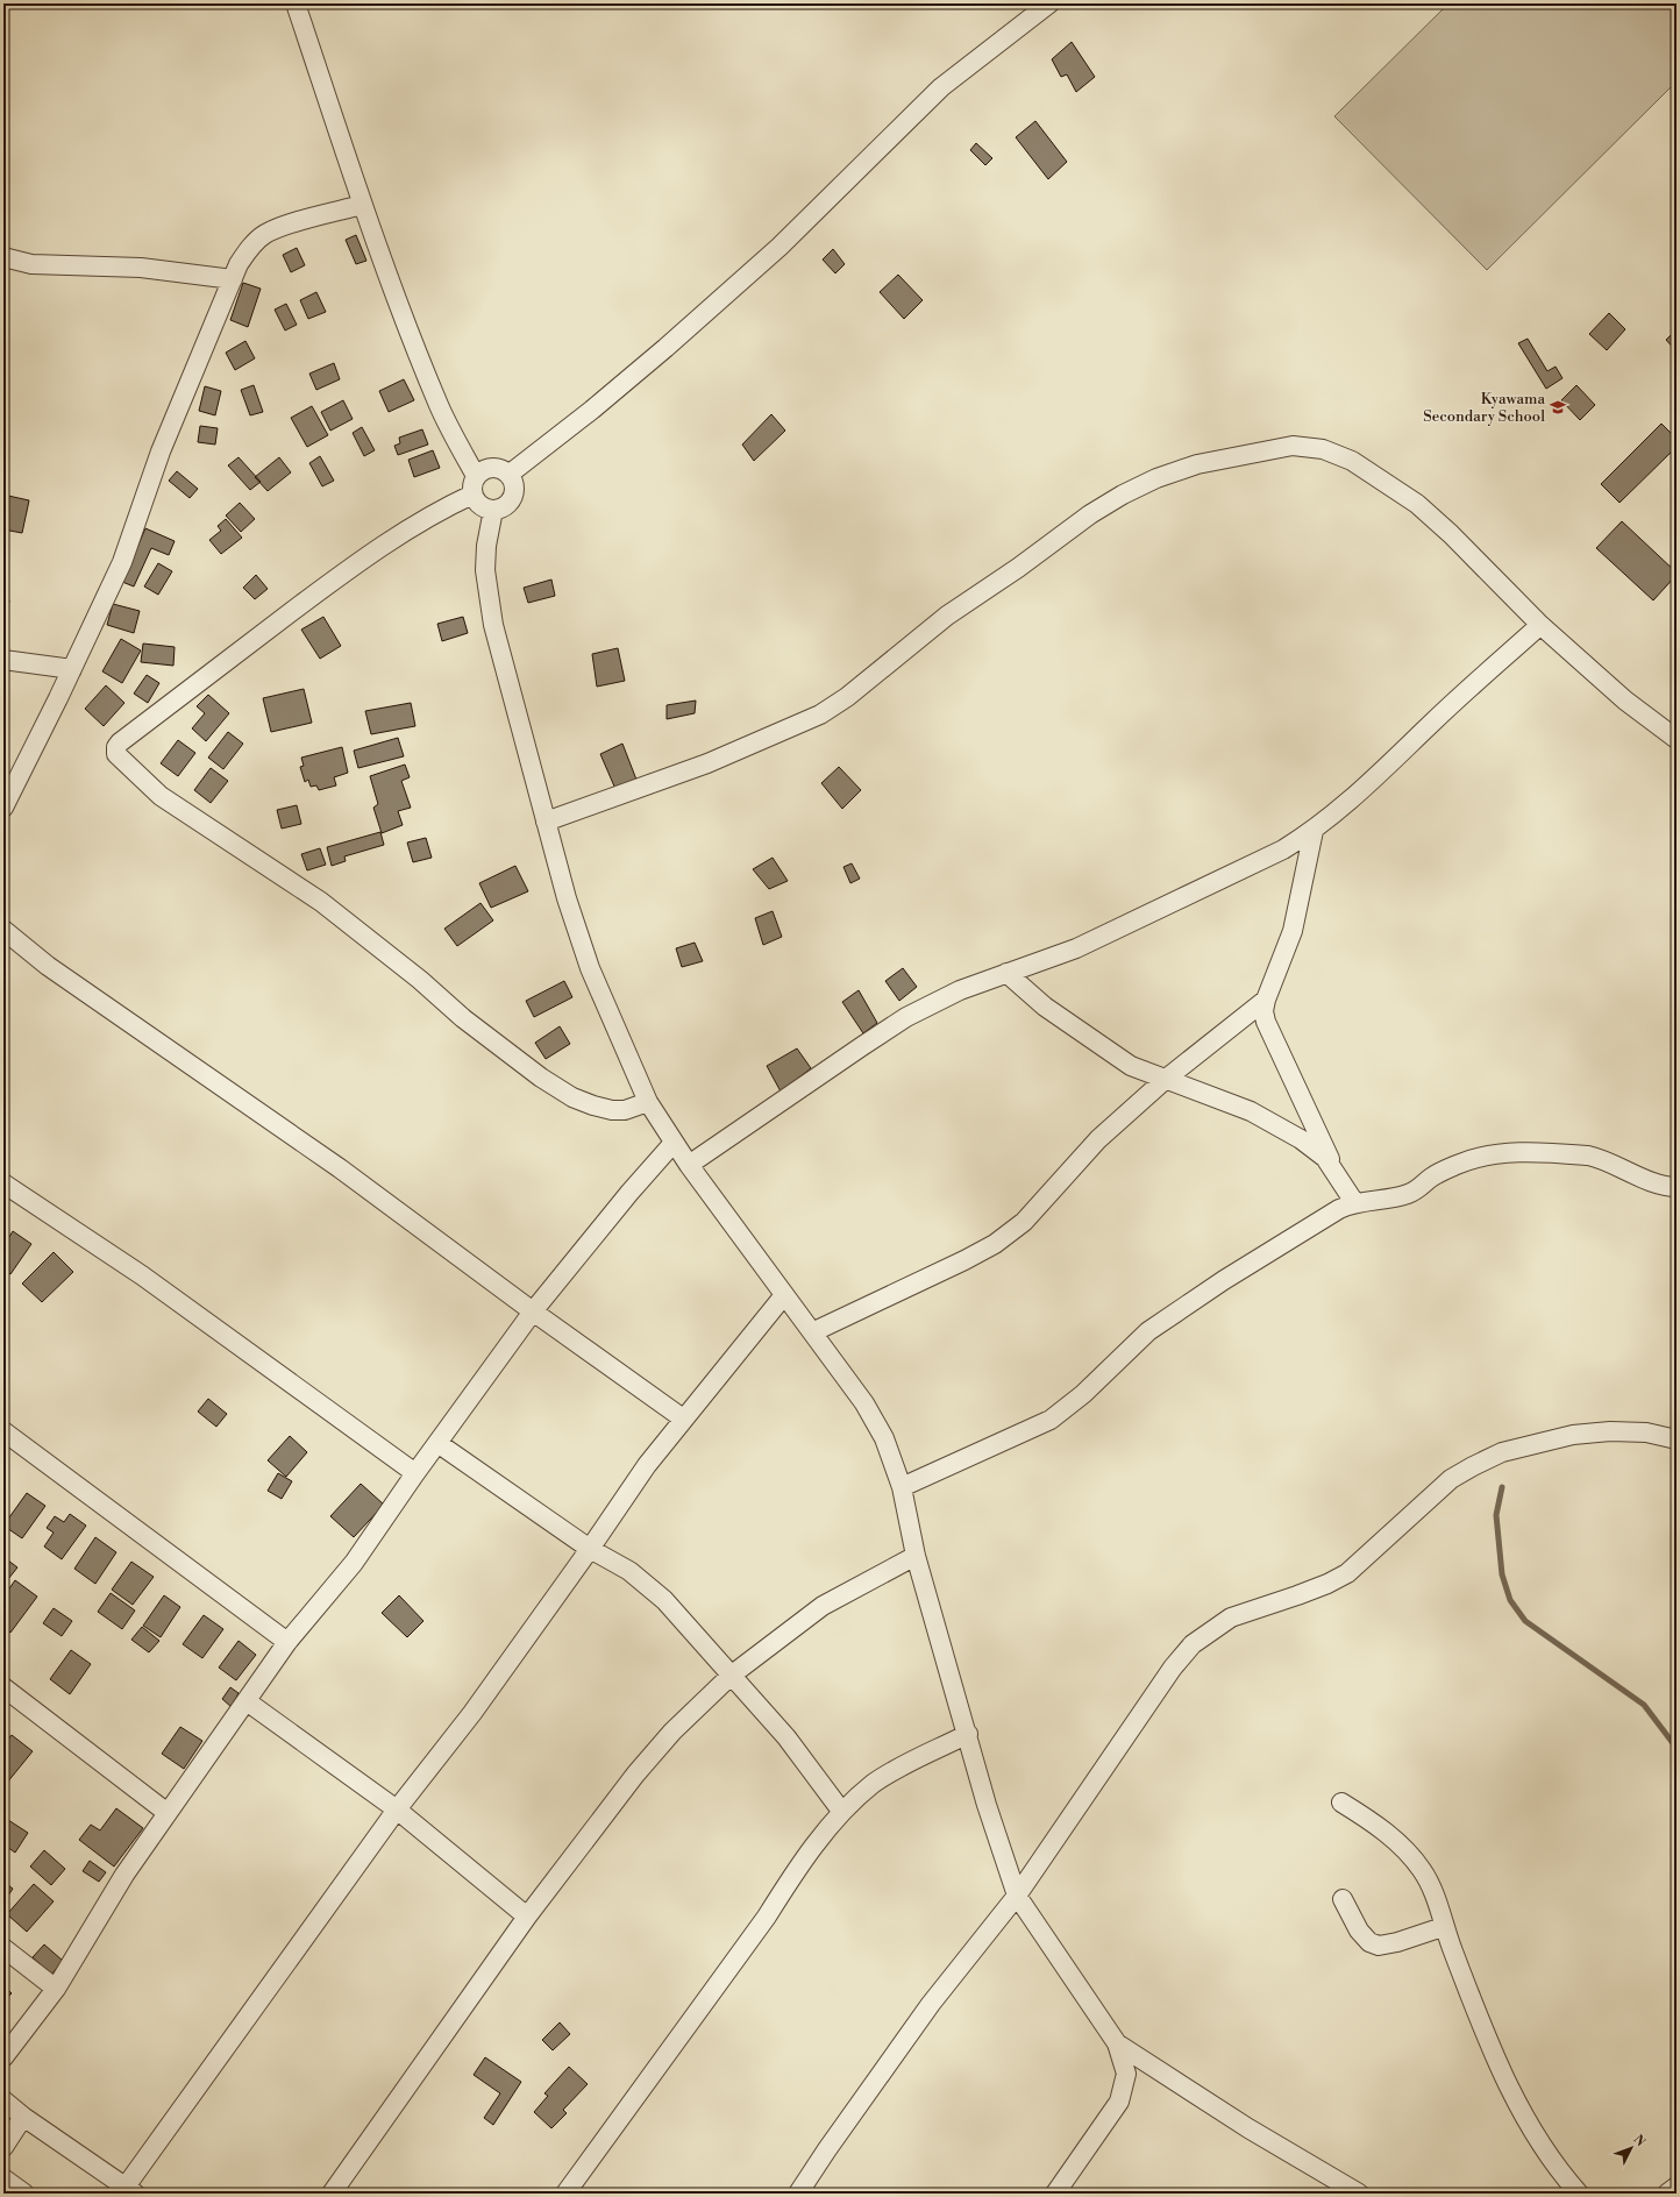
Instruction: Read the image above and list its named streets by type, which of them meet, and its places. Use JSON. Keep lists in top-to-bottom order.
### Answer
{
  "places": {
    "school or university": ["Kyawama Secondary School"]
  },
  "north": "top right"
}
